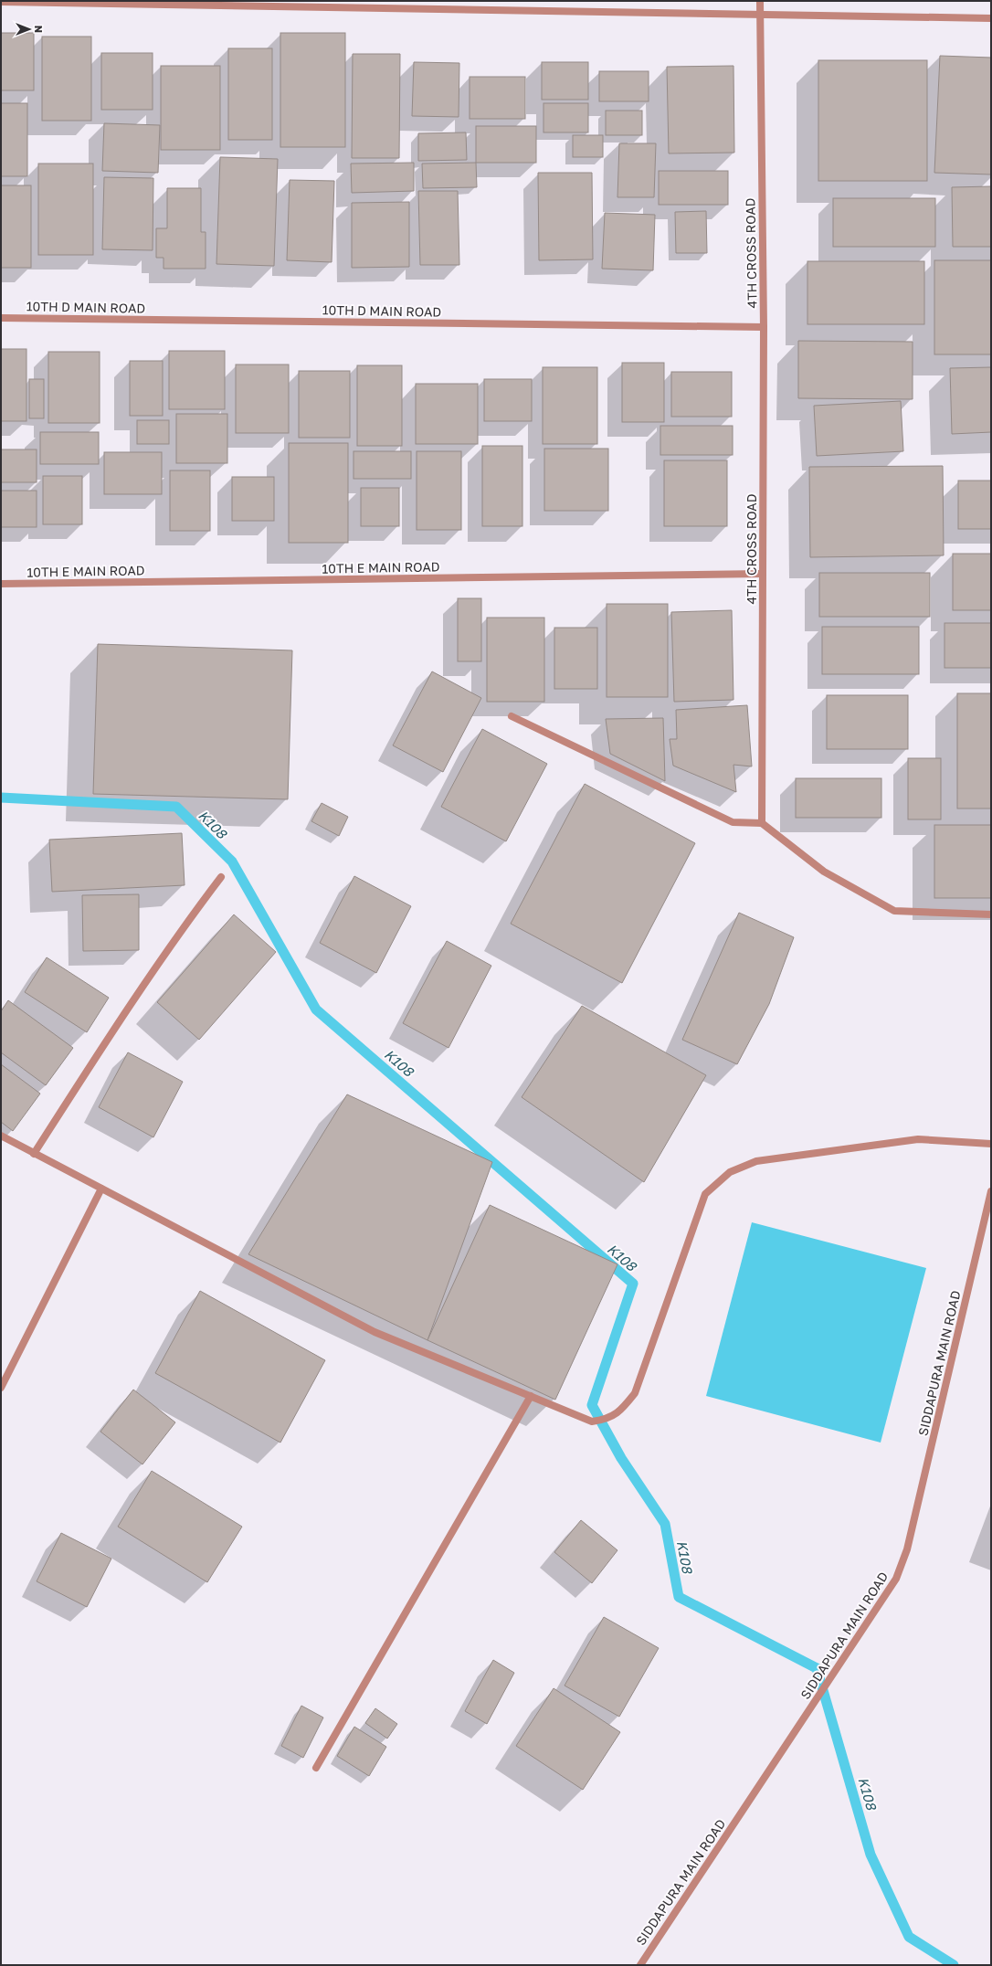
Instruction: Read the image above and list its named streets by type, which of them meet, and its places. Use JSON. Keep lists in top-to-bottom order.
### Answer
{
  "streets": {
    "street": [
      "4TH CROSS ROAD",
      "10TH D MAIN ROAD",
      "10TH E MAIN ROAD",
      "SIDDAPURA MAIN ROAD"
    ]
  },
  "crossings": [
    ["4TH CROSS ROAD", "10TH D MAIN ROAD"],
    ["4TH CROSS ROAD", "10TH E MAIN ROAD"]
  ],
  "water": ["K108"],
  "north": "right"
}
